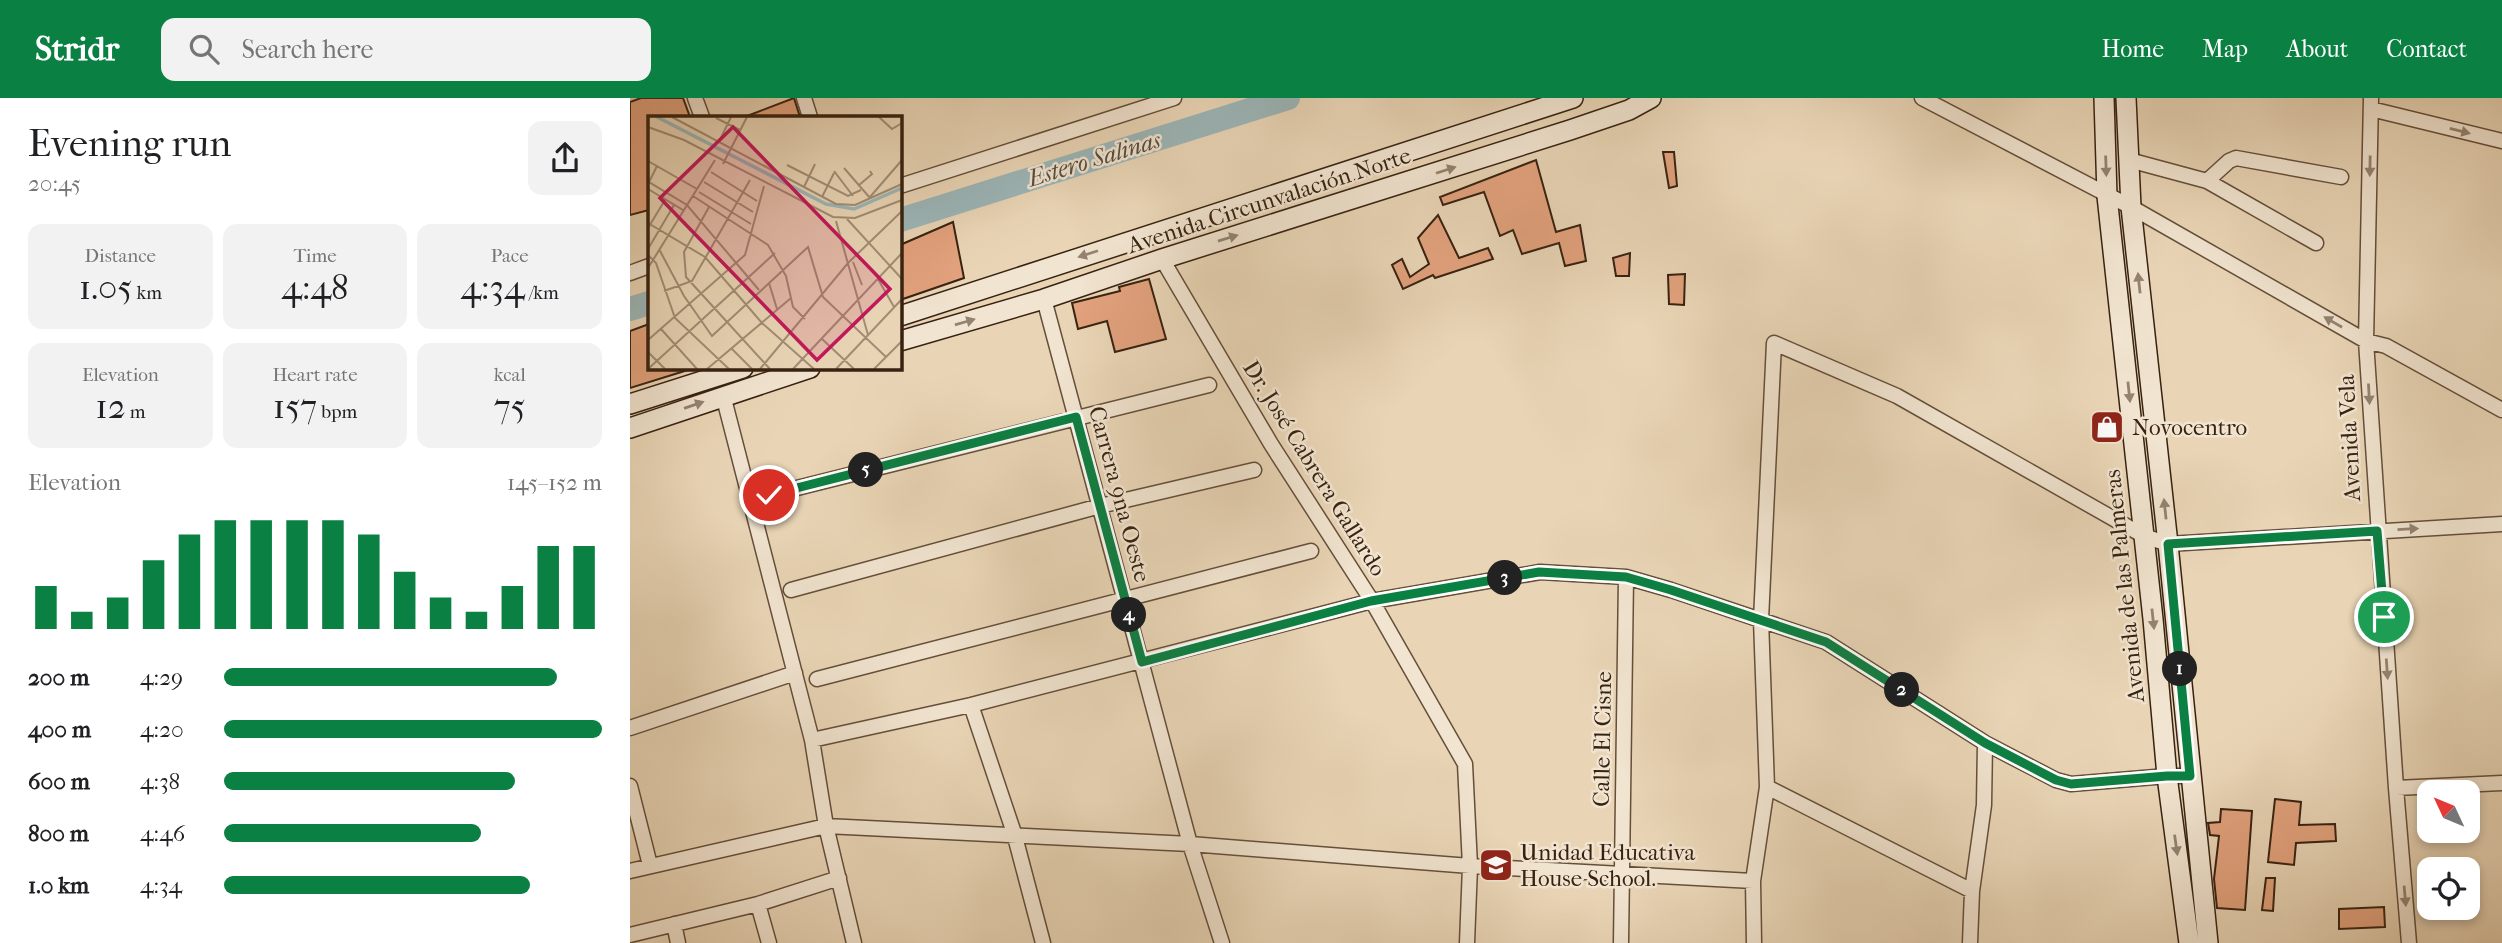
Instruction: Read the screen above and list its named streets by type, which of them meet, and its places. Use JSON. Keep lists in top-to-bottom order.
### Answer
{
  "streets": {
    "main road": ["Avenida Circunvalación Norte", "Avenida de las Palmeras"],
    "street": [
      "Avenida Vela",
      "Dr. José Cabrera Gallardo",
      "Carrera 9na Oeste",
      "Calle El Cisne"
    ]
  },
  "crossings": [
    ["Avenida Circunvalación Norte", "Dr. José Cabrera Gallardo"],
    ["Avenida Circunvalación Norte", "Carrera 9na Oeste"]
  ],
  "one_way": ["Avenida Vela"],
  "water": ["Estero Salinas"],
  "places": {
    "shop": ["Novocentro"],
    "school or university": ["Unidad Educativa House School."]
  },
  "north": "top left",
  "page": {
    "header": "Stridr",
    "search": "Search here",
    "nav": [
      "Home",
      "Map",
      "About",
      "Contact"
    ],
    "heading": ["Evening run", "20:45"],
    "stats": [
      ["Distance", "1.05 km"],
      ["Time", "4:48"],
      ["Pace", "4:34 /km"],
      ["Elevation", "12 m"],
      ["Heart rate", "157 bpm"],
      ["kcal", "75"]
    ],
    "pins": [
      "5",
      "3",
      "4",
      "1",
      "2"
    ],
    "chart": ["Elevation", "145–152 m"],
    "list": [
      {
        "name": "200 m",
        "note": "4:29"
      },
      {
        "name": "400 m",
        "note": "4:20"
      },
      {
        "name": "600 m",
        "note": "4:38"
      },
      {
        "name": "800 m",
        "note": "4:46"
      },
      {
        "name": "1.0 km",
        "note": "4:34"
      }
    ]
  }
}
